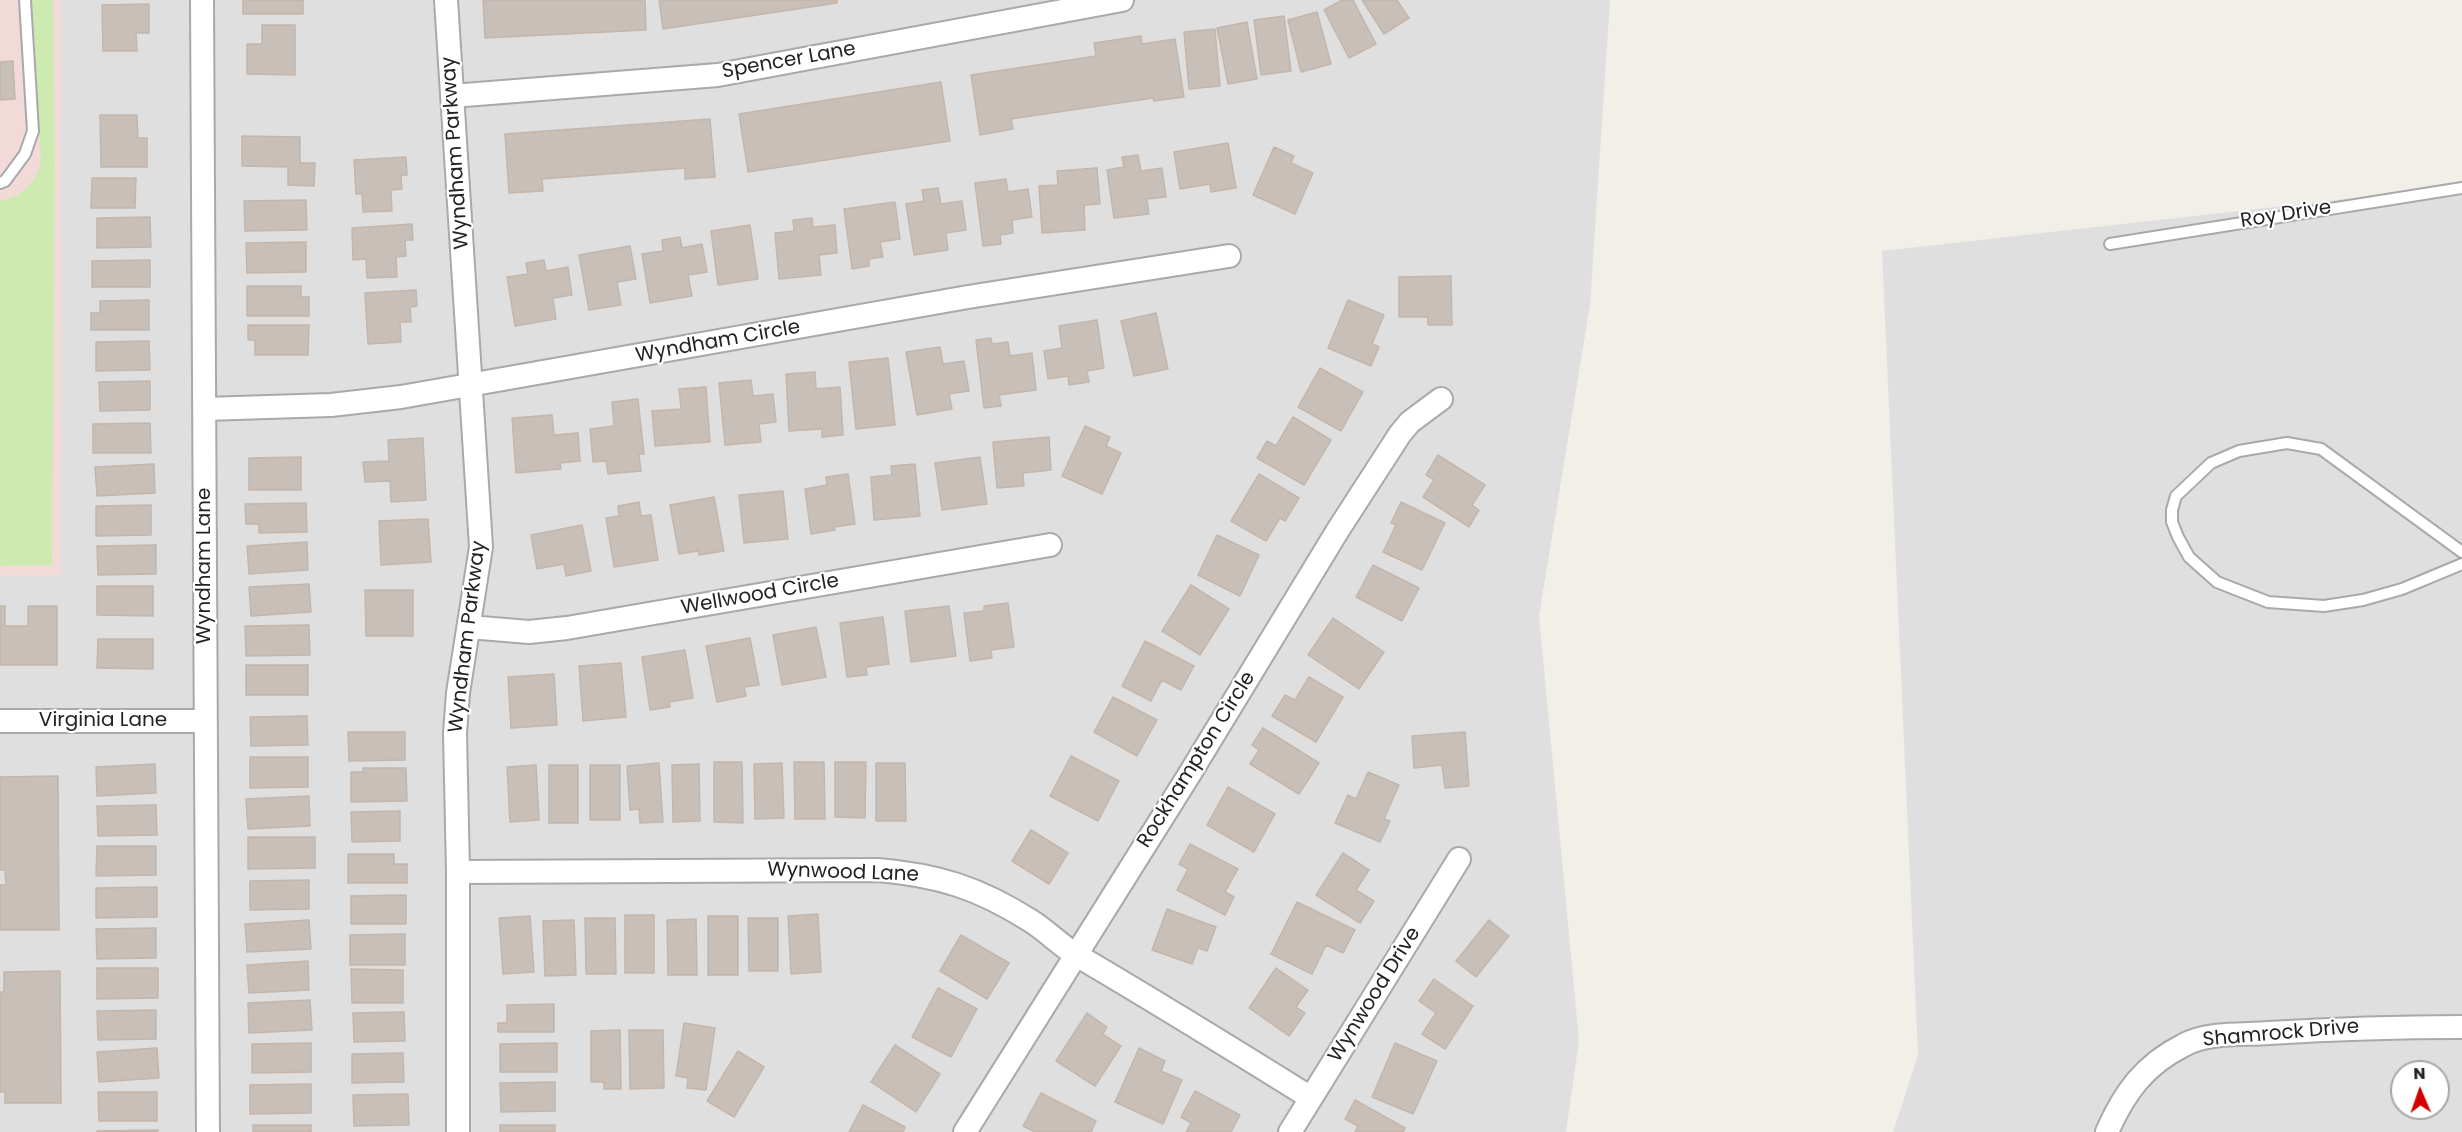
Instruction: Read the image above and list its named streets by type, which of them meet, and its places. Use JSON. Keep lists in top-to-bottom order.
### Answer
{
  "streets": {
    "street": [
      "Spencer Lane",
      "Wyndham Parkway",
      "Wyndham Circle",
      "Wyndham Lane",
      "Wellwood Circle",
      "Virginia Lane",
      "Rockhampton Circle",
      "Wynwood Lane",
      "Wynwood Drive",
      "Shamrock Drive"
    ],
    "lane": ["Roy Drive"]
  },
  "crossings": [
    ["Spencer Lane", "Wyndham Parkway"],
    ["Wyndham Parkway", "Wyndham Circle"],
    ["Wyndham Parkway", "Wellwood Circle"],
    ["Wyndham Parkway", "Wynwood Lane"],
    ["Wyndham Circle", "Wyndham Lane"],
    ["Wyndham Lane", "Virginia Lane"],
    ["Rockhampton Circle", "Wynwood Lane"],
    ["Wynwood Lane", "Wynwood Drive"]
  ],
  "north": "top"
}
